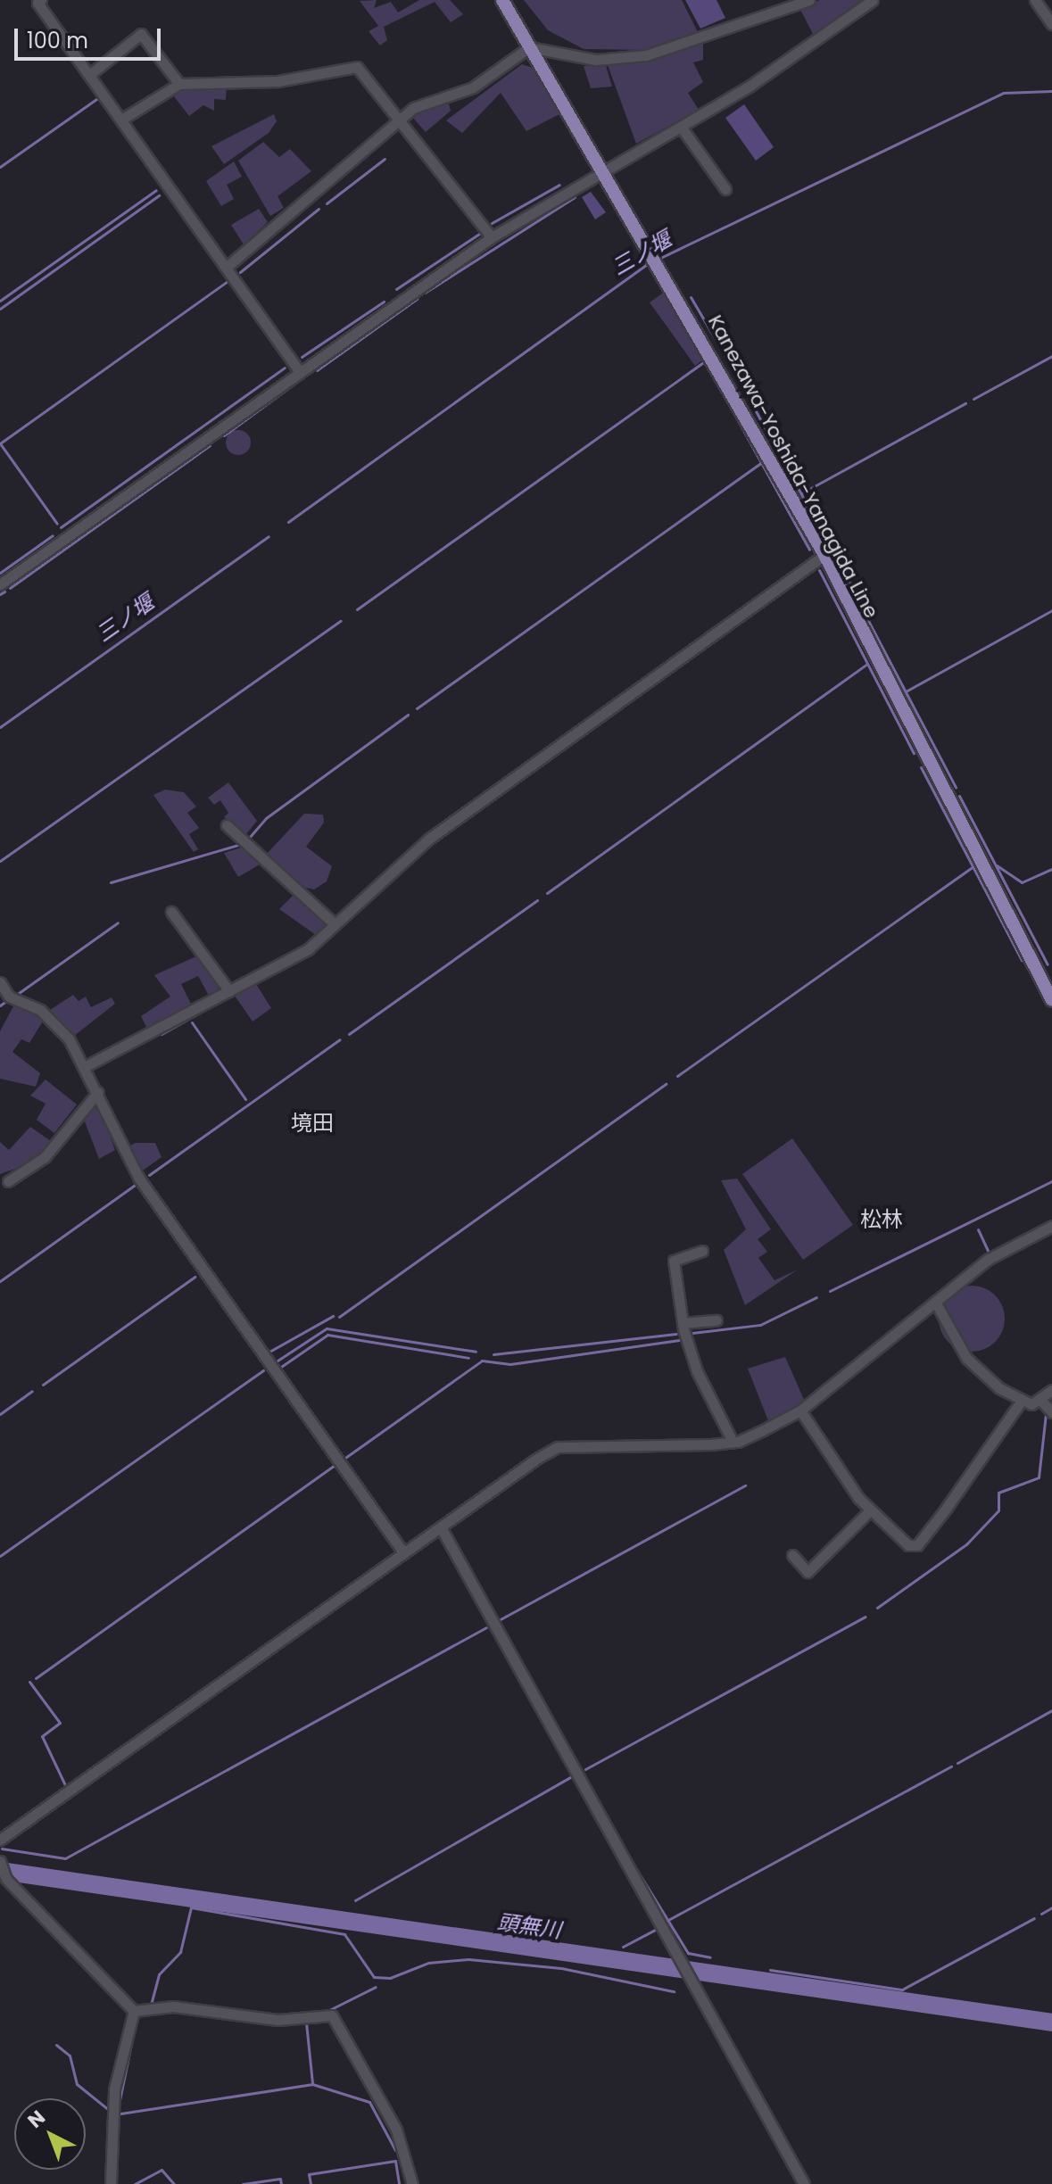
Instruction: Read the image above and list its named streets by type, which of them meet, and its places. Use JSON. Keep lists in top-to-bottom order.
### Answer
{
  "streets": {
    "main road": ["Kanezawa-Yoshida-Yanagida Line"]
  },
  "districts": ["境田", "松林"],
  "water": ["三ノ堰", "頭無川"],
  "scale_bar": "100 m",
  "north": "top left"
}
